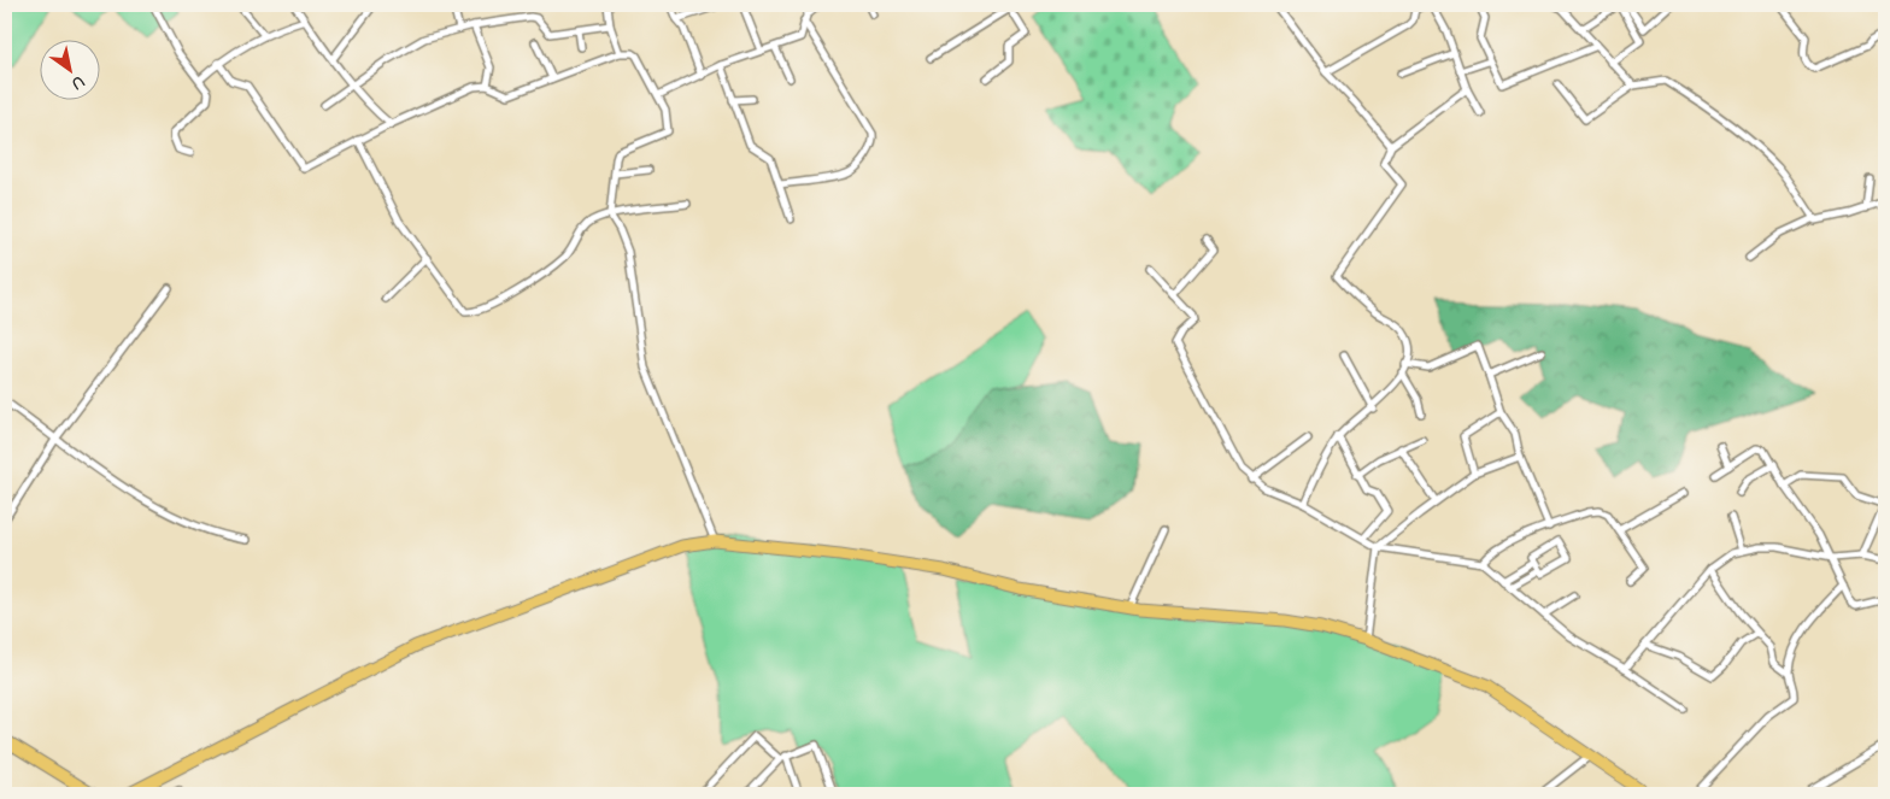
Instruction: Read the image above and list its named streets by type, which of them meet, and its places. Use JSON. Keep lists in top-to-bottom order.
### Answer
{
  "north": "bottom right"
}
